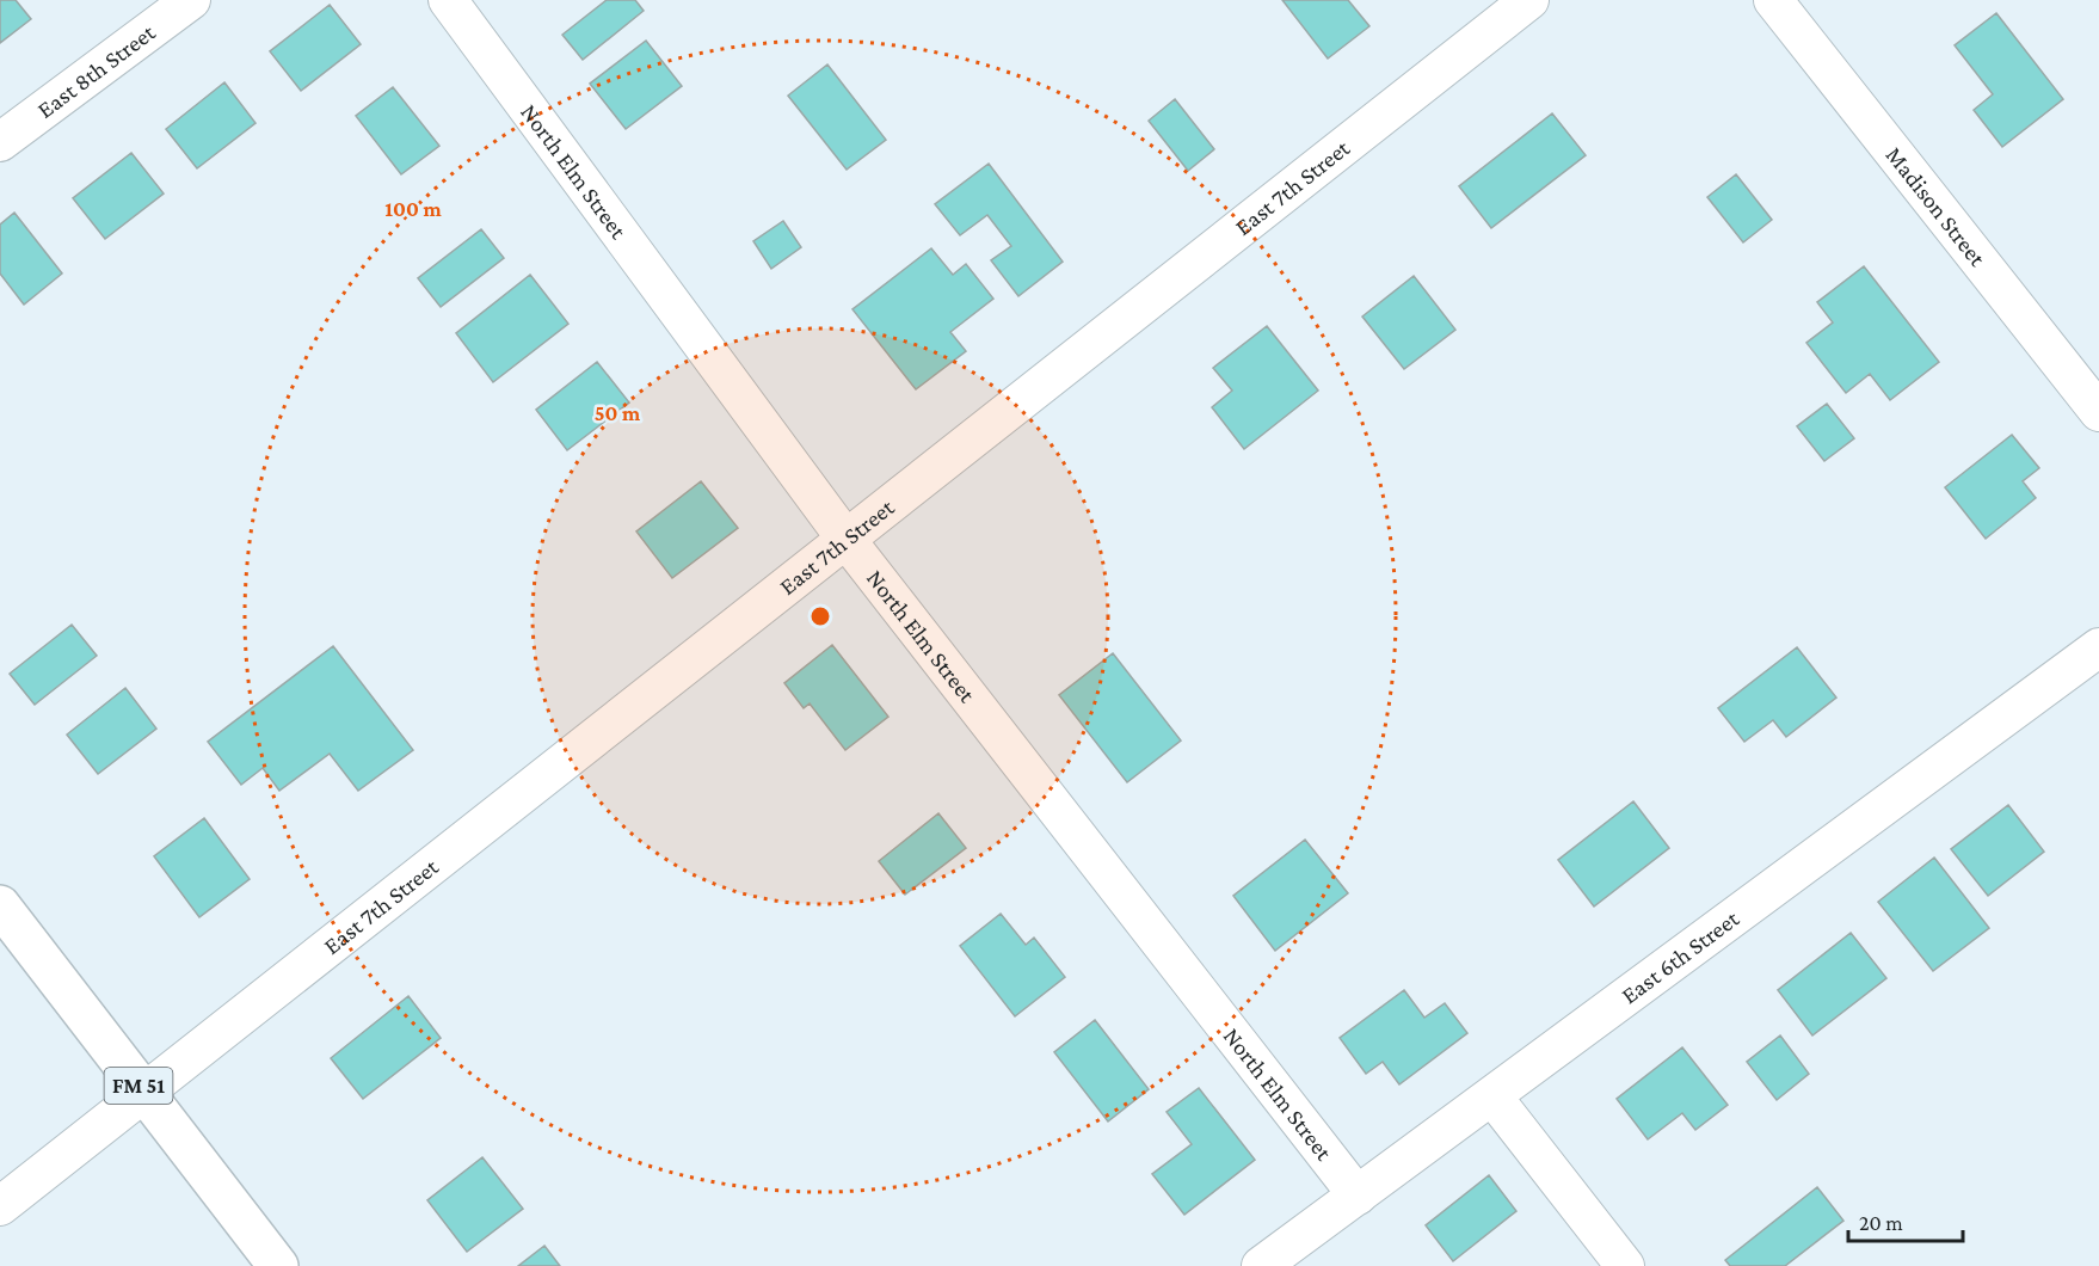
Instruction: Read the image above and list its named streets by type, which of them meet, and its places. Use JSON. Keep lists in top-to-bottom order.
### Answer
{
  "streets": {
    "main road": ["FM 51"],
    "street": [
      "East 8th Street",
      "North Elm Street",
      "East 7th Street",
      "Madison Street",
      "East 6th Street"
    ]
  },
  "crossings": [
    ["North Elm Street", "East 7th Street"],
    ["North Elm Street", "East 6th Street"],
    ["East 7th Street", "FM 51"]
  ],
  "scale_bar": "20 m",
  "rings": ["100 m", "50 m"]
}
